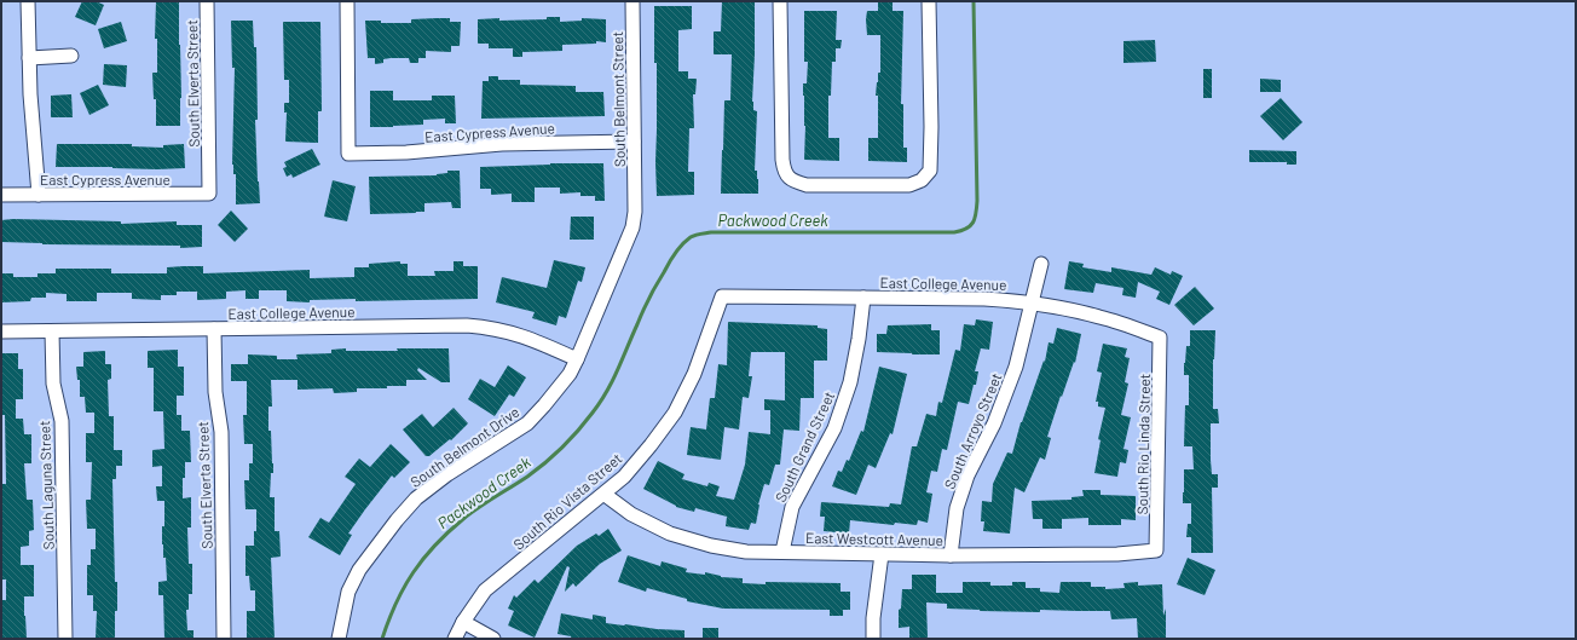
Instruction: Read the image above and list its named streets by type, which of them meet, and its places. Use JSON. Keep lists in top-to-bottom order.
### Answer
{
  "streets": {
    "street": [
      "South Elverta Street",
      "South Belmont Street",
      "East Cypress Avenue",
      "East College Avenue",
      "South Arroyo Street",
      "South Rio Linda Street",
      "South Belmont Drive",
      "South Grand Street",
      "South Laguna Street",
      "South Rio Vista Street",
      "East Westcott Avenue"
    ]
  },
  "crossings": [
    ["South Elverta Street", "East Cypress Avenue"],
    ["South Elverta Street", "East College Avenue"],
    ["South Belmont Street", "East Cypress Avenue"],
    ["South Belmont Street", "South Belmont Drive"],
    ["East College Avenue", "South Arroyo Street"],
    ["East College Avenue", "South Rio Linda Street"],
    ["East College Avenue", "South Belmont Drive"],
    ["East College Avenue", "South Grand Street"],
    ["East College Avenue", "South Laguna Street"],
    ["East College Avenue", "South Rio Vista Street"],
    ["South Arroyo Street", "East Westcott Avenue"],
    ["South Rio Linda Street", "East Westcott Avenue"],
    ["South Grand Street", "East Westcott Avenue"],
    ["South Rio Vista Street", "East Westcott Avenue"]
  ],
  "water": ["Packwood Creek"]
}
